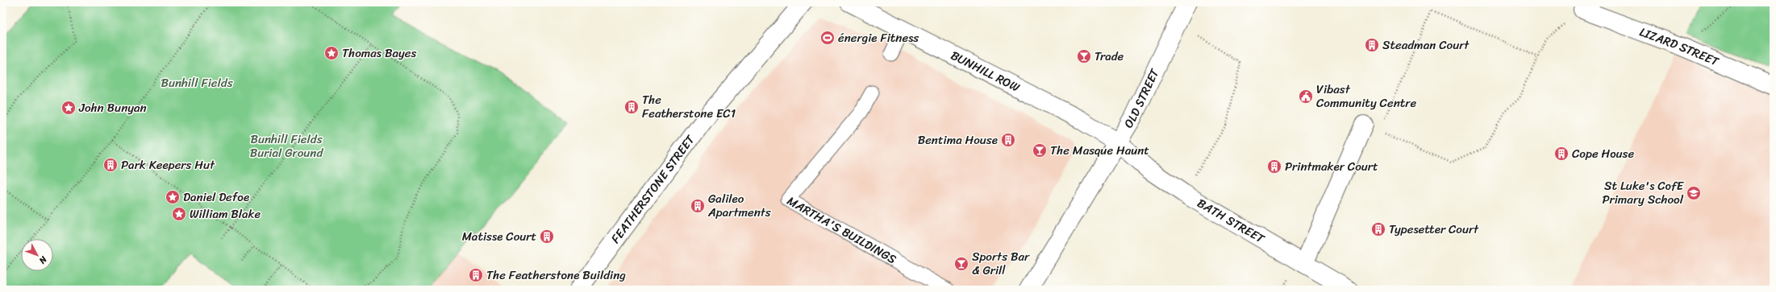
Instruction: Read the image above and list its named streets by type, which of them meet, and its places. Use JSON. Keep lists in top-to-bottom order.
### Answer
{
  "streets": {
    "main road": [
      "LIZARD STREET",
      "BUNHILL ROW",
      "OLD STREET",
      "FEATHERSTONE STREET",
      "BATH STREET"
    ],
    "lane": ["MARTHA'S BUILDINGS"]
  },
  "crossings": [
    ["BUNHILL ROW", "OLD STREET"],
    ["BUNHILL ROW", "BATH STREET"],
    ["OLD STREET", "BATH STREET"]
  ],
  "parks": ["Bunhill Fields", "Bunhill Fields Burial Ground"],
  "places": {
    "sports": ["énergie Fitness"],
    "building": [
      "Steadman Court",
      "The Featherstone EC1",
      "Bentima House",
      "Cope House",
      "Park Keepers Hut",
      "Printmaker Court",
      "Galileo Apartments",
      "Typesetter Court",
      "Matisse Court",
      "The Featherstone Building"
    ],
    "place": [
      "Thomas Bayes",
      "John Bunyan",
      "Daniel Defoe",
      "William Blake"
    ],
    "bar": ["Trade", "The Masque Haunt", "Sports Bar & Grill"],
    "public building": ["Vibast Community Centre"],
    "school or university": ["St Luke's CofE Primary School"]
  },
  "north": "bottom right"
}
